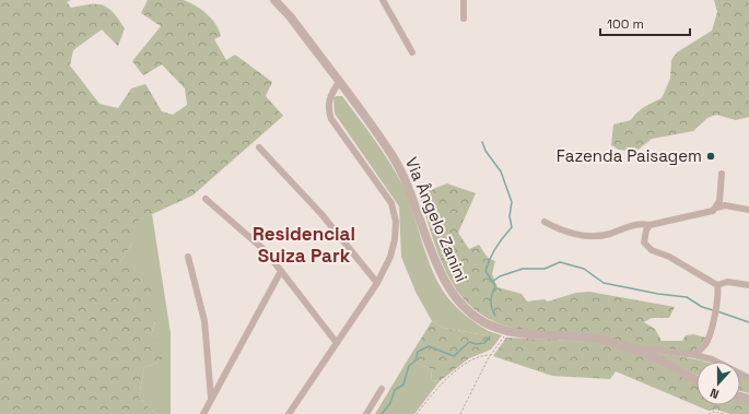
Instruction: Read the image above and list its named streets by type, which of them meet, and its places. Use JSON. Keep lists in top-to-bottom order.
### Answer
{
  "streets": {
    "street": ["Via Ângelo Zanini"]
  },
  "districts": ["Residencial Suiza Park"],
  "places": ["Fazenda Paisagem"],
  "scale_bar": "100 m",
  "north": "bottom"
}
